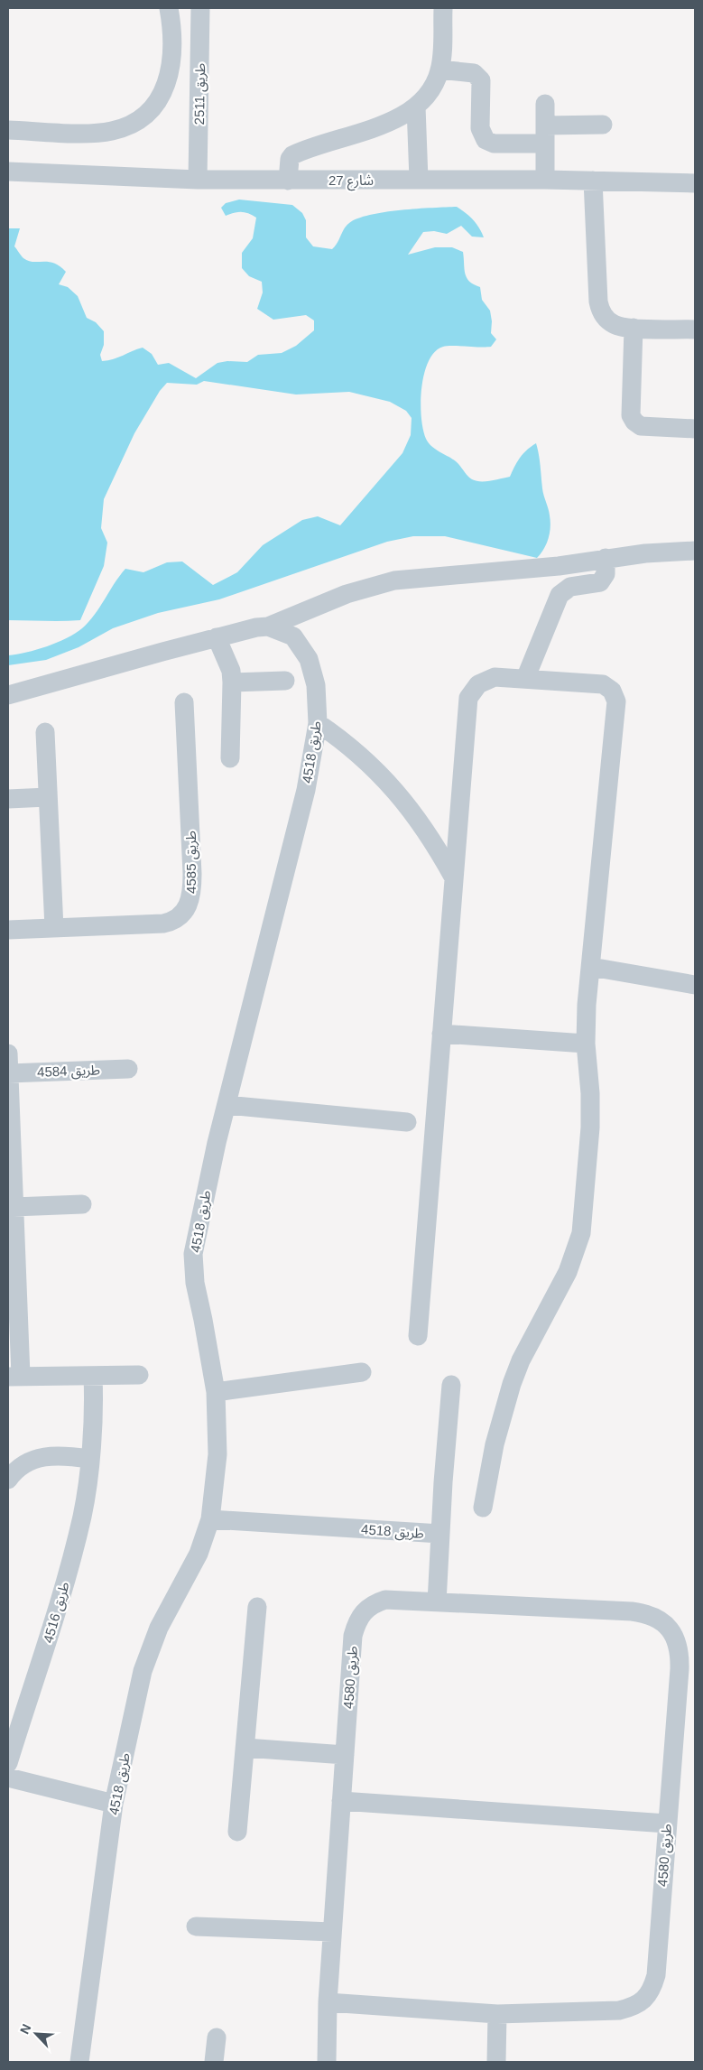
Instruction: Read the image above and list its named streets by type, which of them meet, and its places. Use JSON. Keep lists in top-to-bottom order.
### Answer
{
  "streets": {
    "street": [
      "طريق 2511",
      "شارع 27",
      "طريق 4518",
      "طريق 4585",
      "طريق 4584",
      "طريق 4516",
      "طريق 4580"
    ]
  },
  "crossings": [
    ["طريق 2511", "شارع 27"]
  ],
  "north": "top left"
}
